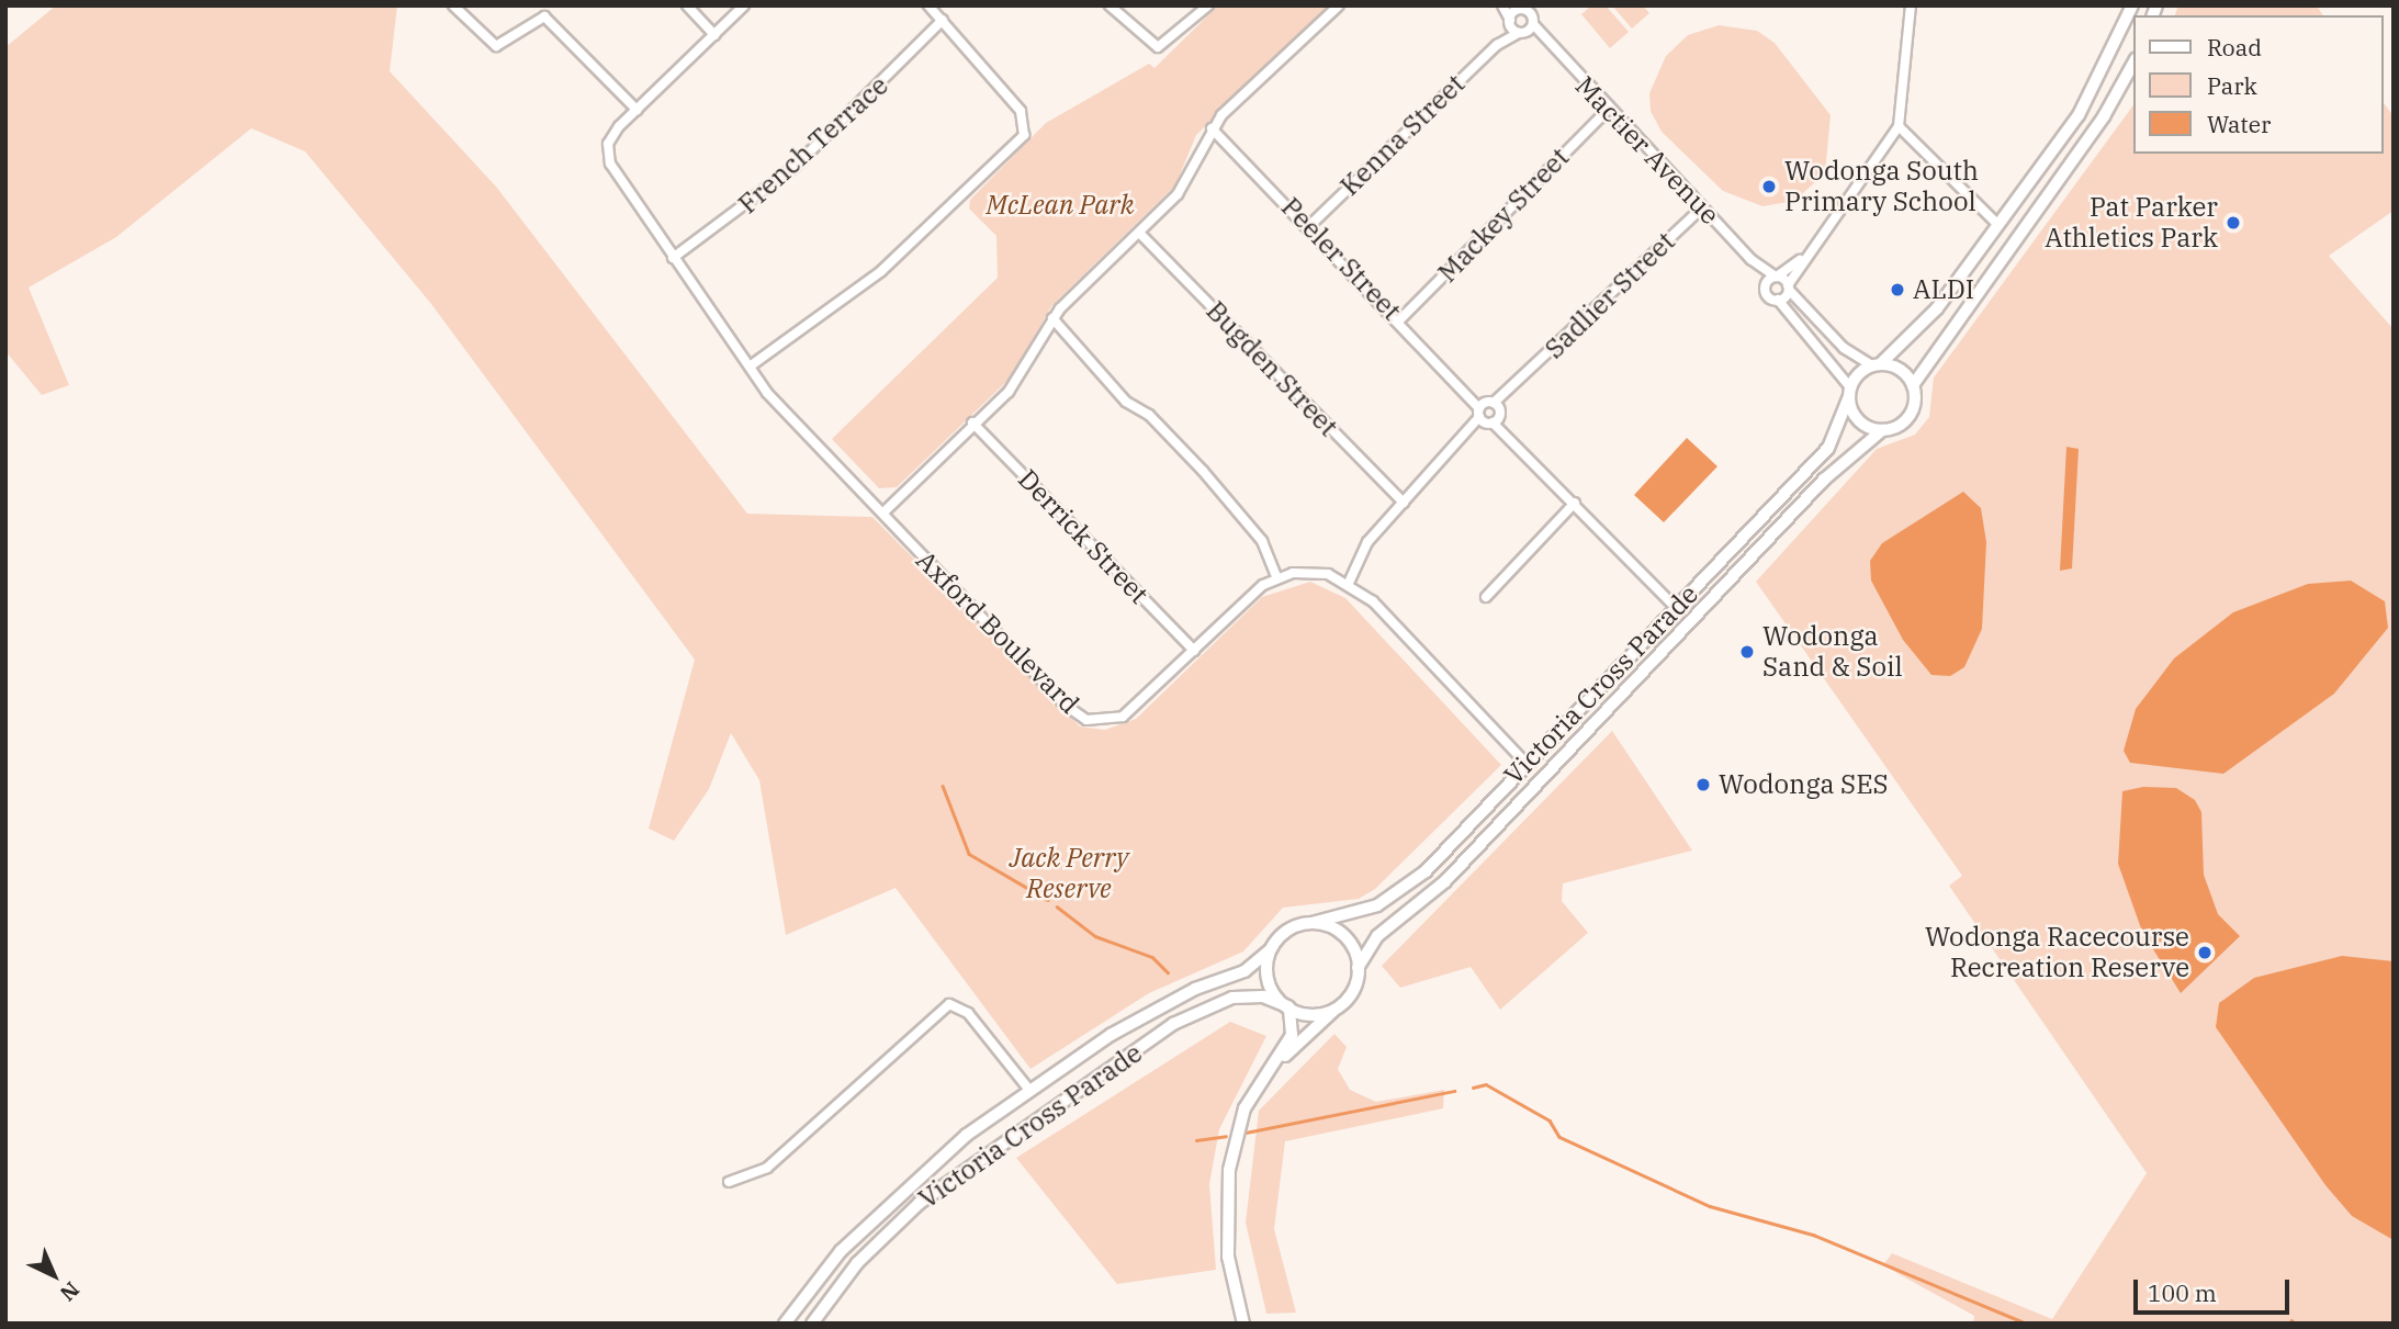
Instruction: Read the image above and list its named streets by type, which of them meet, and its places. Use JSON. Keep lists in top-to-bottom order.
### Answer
{
  "streets": {
    "main road": ["Victoria Cross Parade"],
    "street": [
      "Kenna Street",
      "French Terrace",
      "Mactier Avenue",
      "Mackey Street",
      "Peeler Street",
      "Sadlier Street",
      "Bugden Street",
      "Derrick Street",
      "Axford Boulevard"
    ]
  },
  "crossings": [
    ["Kenna Street", "Mactier Avenue"],
    ["Kenna Street", "Peeler Street"],
    ["French Terrace", "Axford Boulevard"],
    ["Mactier Avenue", "Mackey Street"],
    ["Mactier Avenue", "Sadlier Street"],
    ["Mackey Street", "Peeler Street"],
    ["Peeler Street", "Sadlier Street"],
    ["Peeler Street", "Victoria Cross Parade"],
    ["Sadlier Street", "Bugden Street"],
    ["Derrick Street", "Axford Boulevard"]
  ],
  "parks": ["McLean Park", "Jack Perry Reserve"],
  "places": [
    "Wodonga South Primary School",
    "Pat Parker Athletics Park",
    "ALDI",
    "Wodonga Sand & Soil",
    "Wodonga SES",
    "Wodonga Racecourse Recreation Reserve"
  ],
  "legend": ["Road", "Park", "Water"],
  "scale_bar": "100 m",
  "north": "bottom right"
}
